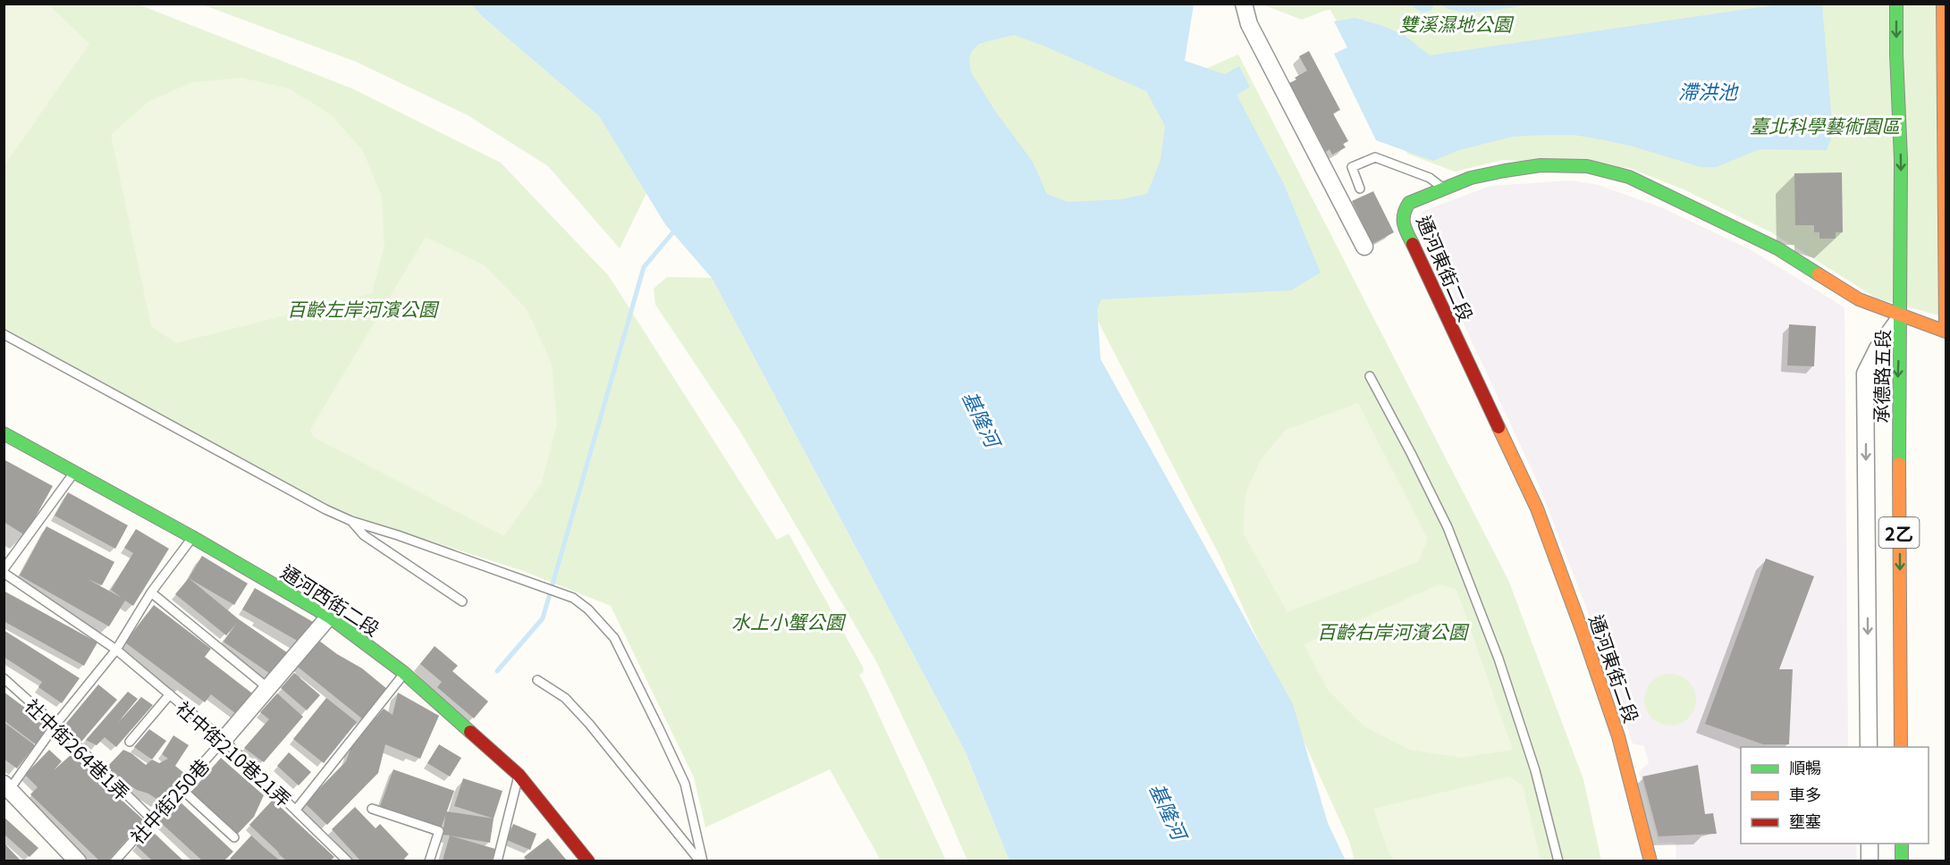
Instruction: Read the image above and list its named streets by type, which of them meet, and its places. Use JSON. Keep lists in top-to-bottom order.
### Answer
{
  "streets": {
    "street": [
      "通河東街二段",
      "承德路五段",
      "2乙",
      "通河西街二段"
    ],
    "lane": ["社中街264巷1弄", "社中街210巷21弄", "社中街250巷"]
  },
  "crossings": [
    ["通河東街二段", "承德路五段"],
    ["社中街264巷1弄", "社中街250巷"],
    ["社中街210巷21弄", "社中街250巷"]
  ],
  "water": ["滯洪池", "基隆河"],
  "parks": [
    "雙溪濕地公園",
    "臺北科學藝術園區",
    "百齡左岸河濱公園",
    "水上小蟹公園",
    "百齡右岸河濱公園"
  ],
  "legend": ["順暢", "車多", "壅塞"]
}
